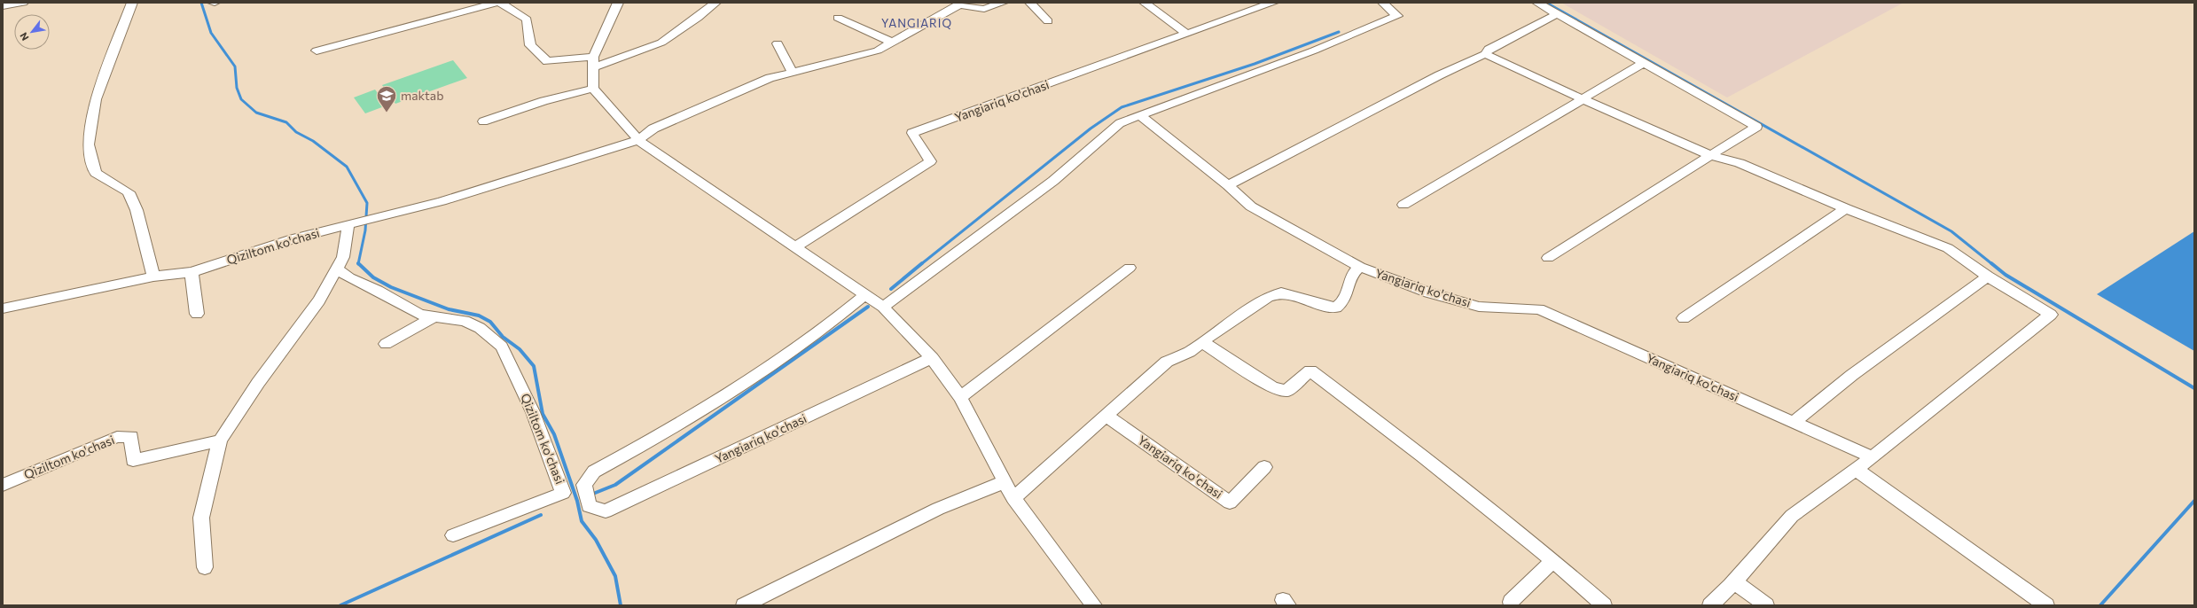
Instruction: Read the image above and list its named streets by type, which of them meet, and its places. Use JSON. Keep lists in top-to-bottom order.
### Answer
{
  "streets": {
    "street": ["Yangiariq ko'chasi", "Qiziltom ko'chasi"]
  },
  "districts": ["YANGIARIQ"],
  "places": {
    "school or university": ["maktab"]
  },
  "north": "bottom left"
}
